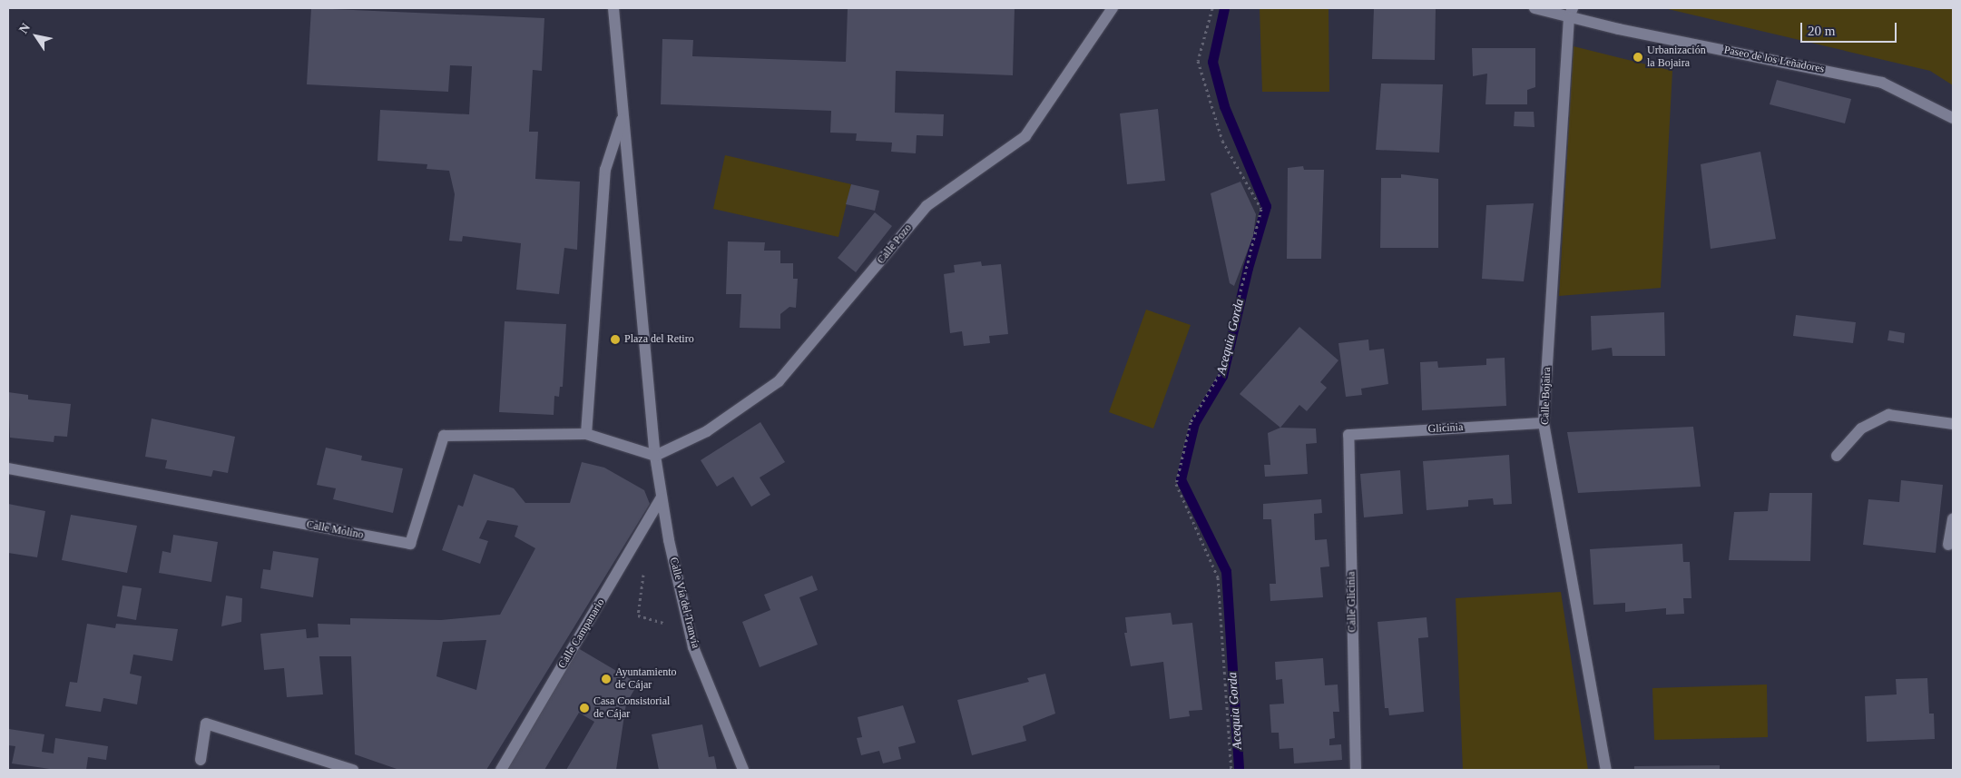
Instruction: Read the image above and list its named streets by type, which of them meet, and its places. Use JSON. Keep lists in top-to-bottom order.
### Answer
{
  "streets": {
    "street": [
      "Paseo de los Leñadores",
      "Calle Pozo",
      "Calle Bojaira",
      "Glicinia",
      "Calle Molino",
      "Calle Glicinia",
      "Calle Vía del Tranvía",
      "Calle Campanario"
    ]
  },
  "crossings": [
    ["Paseo de los Leñadores", "Calle Bojaira"],
    ["Calle Pozo", "Calle Vía del Tranvía"],
    ["Calle Bojaira", "Glicinia"],
    ["Glicinia", "Calle Glicinia"],
    ["Calle Vía del Tranvía", "Calle Campanario"]
  ],
  "water": ["Acequia Gorda"],
  "places": [
    "Urbanización la Bojaira",
    "Plaza del Retiro",
    "Ayuntamiento de Cájar",
    "Casa Consistorial de Cájar"
  ],
  "scale_bar": "20 m",
  "north": "top left"
}
